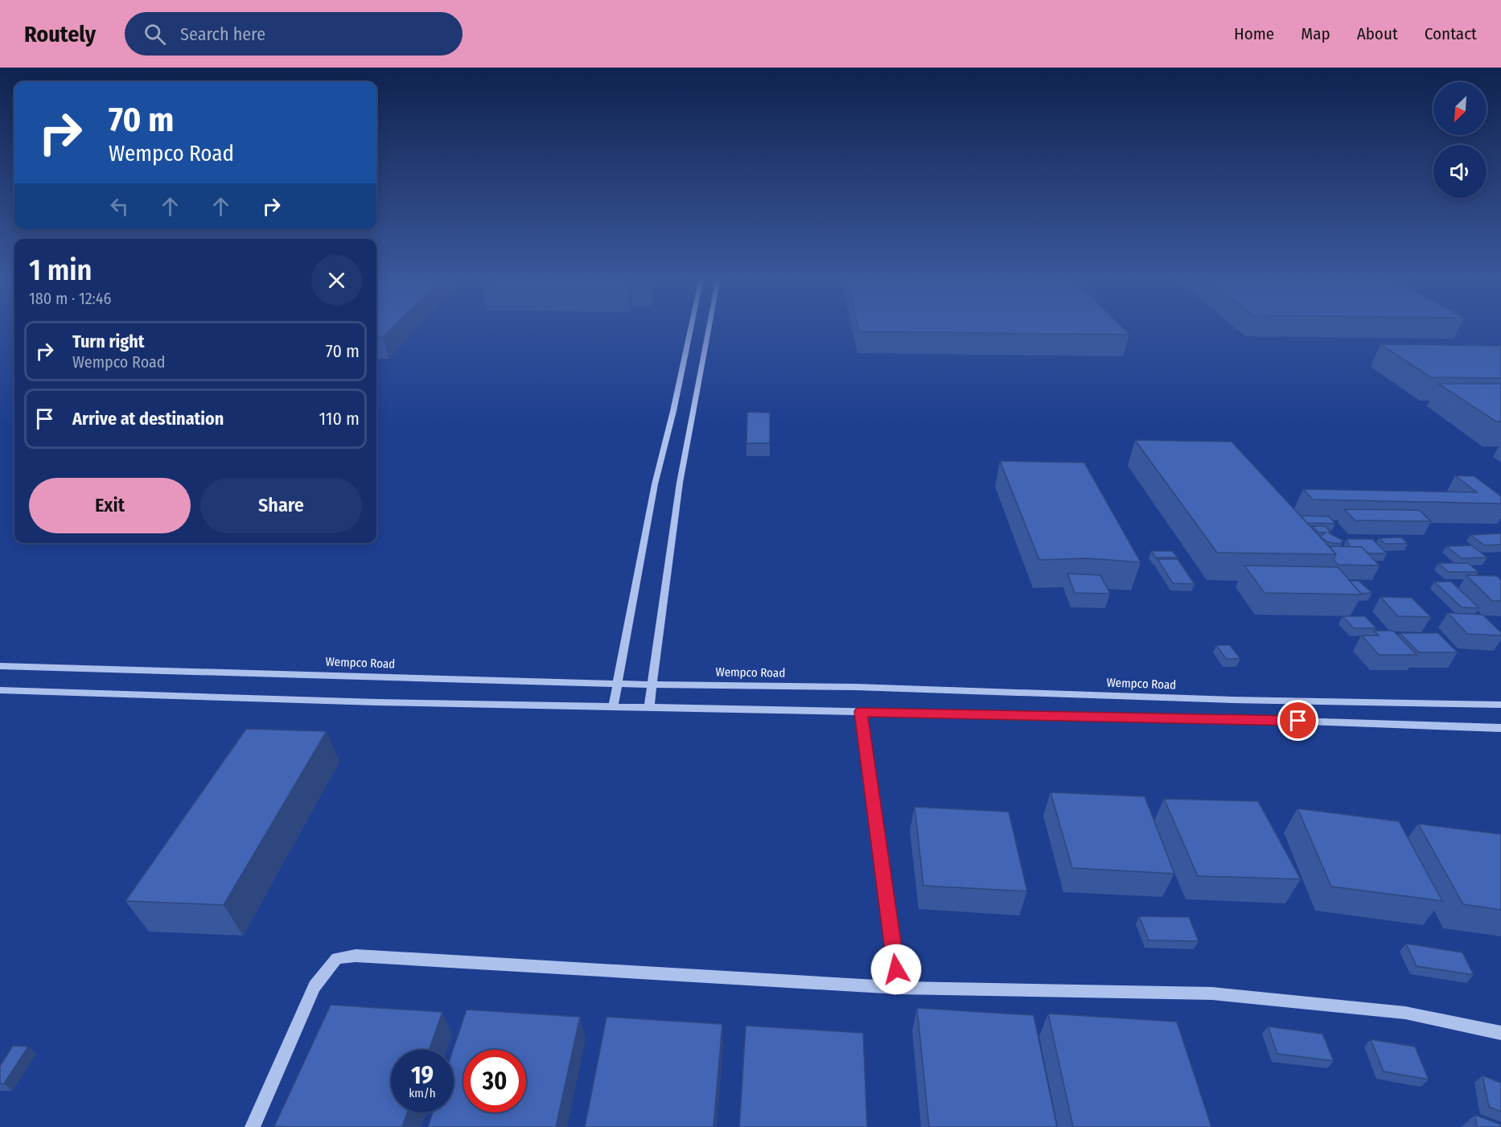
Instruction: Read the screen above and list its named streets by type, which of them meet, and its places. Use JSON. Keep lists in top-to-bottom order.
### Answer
{
  "streets": {
    "street": ["Wempco Road"]
  },
  "north": "bottom left",
  "page": {
    "header": "Routely",
    "search": "Search here",
    "nav": [
      "Home",
      "Map",
      "About",
      "Contact"
    ],
    "turn": ["70 m", "Wempco Road"],
    "heading": ["1 min", "180 m · 12:46"],
    "list": [
      {
        "name": "Turn right",
        "note": "Wempco Road",
        "value": "70 m"
      },
      {
        "name": "Arrive at destination",
        "value": "110 m"
      }
    ],
    "buttons": ["Exit", "Share"],
    "speed": "19 km/h",
    "limit": "30"
  }
}
